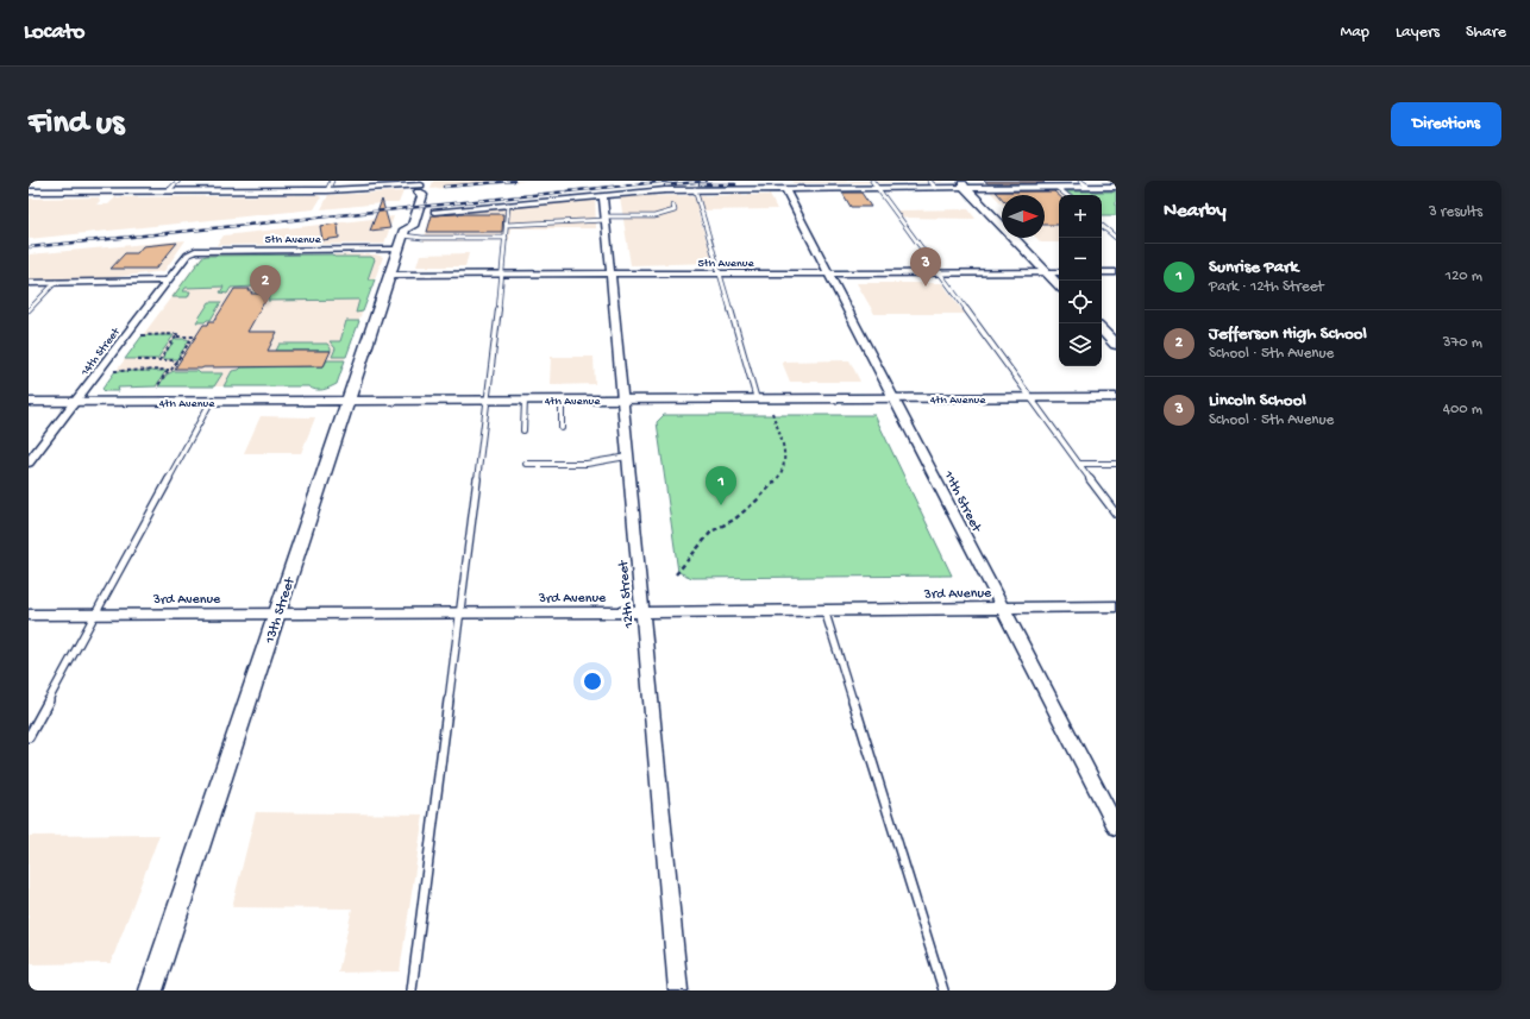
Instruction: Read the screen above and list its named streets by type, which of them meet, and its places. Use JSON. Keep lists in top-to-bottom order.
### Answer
{
  "streets": {
    "street": [
      "5th Avenue",
      "14th Street",
      "4th Avenue",
      "11th Street",
      "3rd Avenue",
      "12th Street",
      "13th Street"
    ]
  },
  "crossings": [
    ["5th Avenue", "14th Street"],
    ["5th Avenue", "11th Street"],
    ["5th Avenue", "12th Street"],
    ["5th Avenue", "13th Street"],
    ["14th Street", "4th Avenue"],
    ["4th Avenue", "11th Street"],
    ["4th Avenue", "12th Street"],
    ["4th Avenue", "13th Street"],
    ["11th Street", "3rd Avenue"],
    ["3rd Avenue", "12th Street"],
    ["3rd Avenue", "13th Street"]
  ],
  "north": "right",
  "page": {
    "header": "Locato",
    "nav": ["Map", "Layers", "Share"],
    "buttons": "Directions",
    "title": "Find us",
    "heading": ["Nearby", "3 results"],
    "map_buttons": ["+", "−"],
    "list": [
      {
        "mark": "1",
        "name": "Sunrise Park",
        "note": "Park · 12th Street",
        "value": "120 m"
      },
      {
        "mark": "2",
        "name": "Jefferson High School",
        "note": "School · 5th Avenue",
        "value": "370 m"
      },
      {
        "mark": "3",
        "name": "Lincoln School",
        "note": "School · 5th Avenue",
        "value": "400 m"
      }
    ],
    "pins": ["3", "2", "1"]
  }
}
